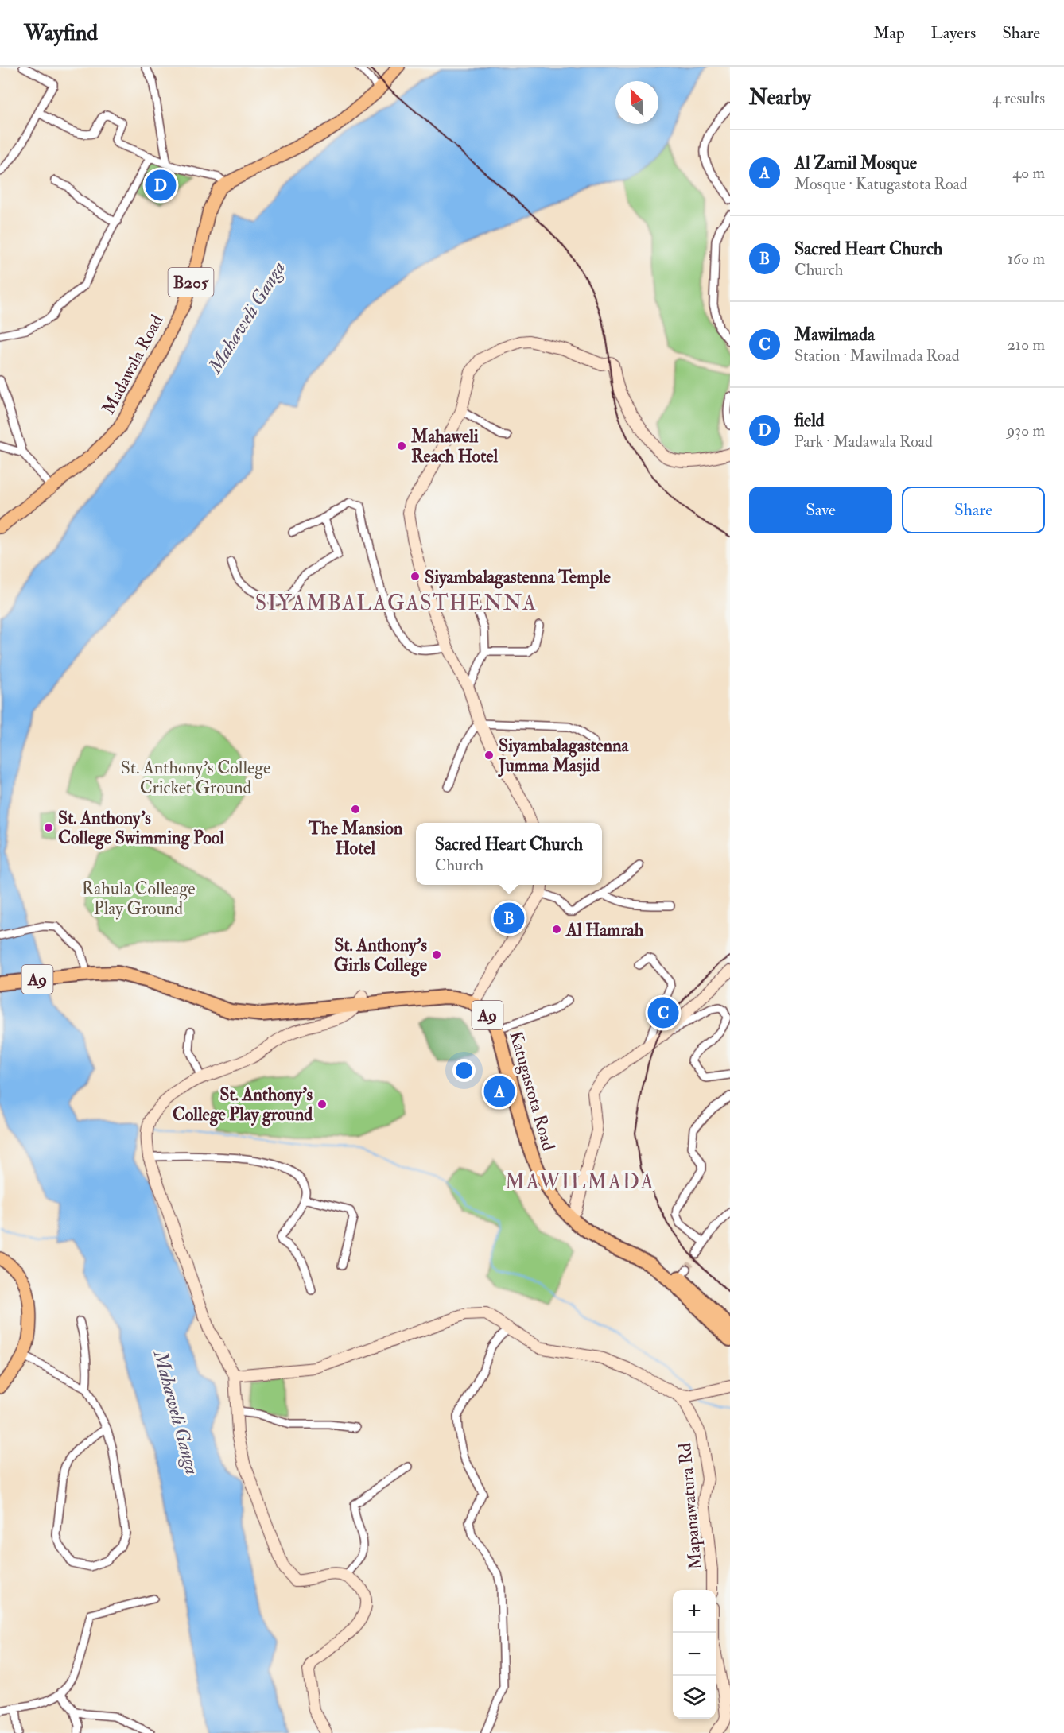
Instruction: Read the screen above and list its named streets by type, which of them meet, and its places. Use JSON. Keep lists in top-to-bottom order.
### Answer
{
  "streets": {
    "highway": ["A9", "Katugastota Road"],
    "main road": ["B205", "Madawala Road"],
    "street": ["Mapanawatura Rd"]
  },
  "crossings": [
    ["A9", "Katugastota Road"]
  ],
  "districts": ["SIYAMBALAGASTHENNA", "MAWILMADA"],
  "water": ["Mahaweli Ganga"],
  "parks": ["St. Anthony's College Cricket Ground", "Rahula Colleage Play Ground"],
  "places": [
    "Mahaweli Reach Hotel",
    "Siyambalagastenna Temple",
    "Siyambalagastenna Jumma Masjid",
    "The Mansion Hotel",
    "St. Anthony's College Swimming Pool",
    "Al Hamrah",
    "St. Anthony's Girls College",
    "St. Anthony's College Play ground"
  ],
  "north": "top left",
  "page": {
    "header": "Wayfind",
    "nav": ["Map", "Layers", "Share"],
    "heading": ["Nearby", "4 results"],
    "list": [
      {
        "mark": "A",
        "name": "Al Zamil Mosque",
        "note": "Mosque · Katugastota Road",
        "value": "40 m"
      },
      {
        "mark": "B",
        "name": "Sacred Heart Church",
        "note": "Church",
        "value": "160 m"
      },
      {
        "mark": "C",
        "name": "Mawilmada",
        "note": "Station · Mawilmada Road",
        "value": "210 m"
      },
      {
        "mark": "D",
        "name": "field",
        "note": "Park · Madawala Road",
        "value": "930 m"
      }
    ],
    "pins": [
      "D",
      "B",
      "C",
      "A"
    ],
    "buttons": ["Save", "Share"],
    "popup": ["Sacred Heart Church", "Church"],
    "map_buttons": ["+", "−"]
  }
}
